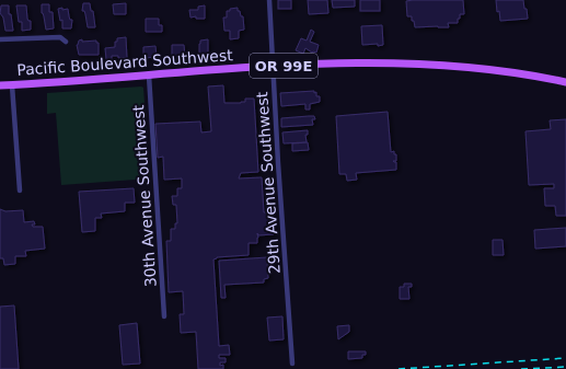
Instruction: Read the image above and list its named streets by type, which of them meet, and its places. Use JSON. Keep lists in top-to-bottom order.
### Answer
{
  "streets": {
    "main road": ["Pacific Boulevard Southwest", "OR 99E"],
    "street": ["29th Avenue Southwest", "30th Avenue Southwest"]
  },
  "crossings": [
    ["Pacific Boulevard Southwest", "29th Avenue Southwest"],
    ["Pacific Boulevard Southwest", "30th Avenue Southwest"]
  ]
}
